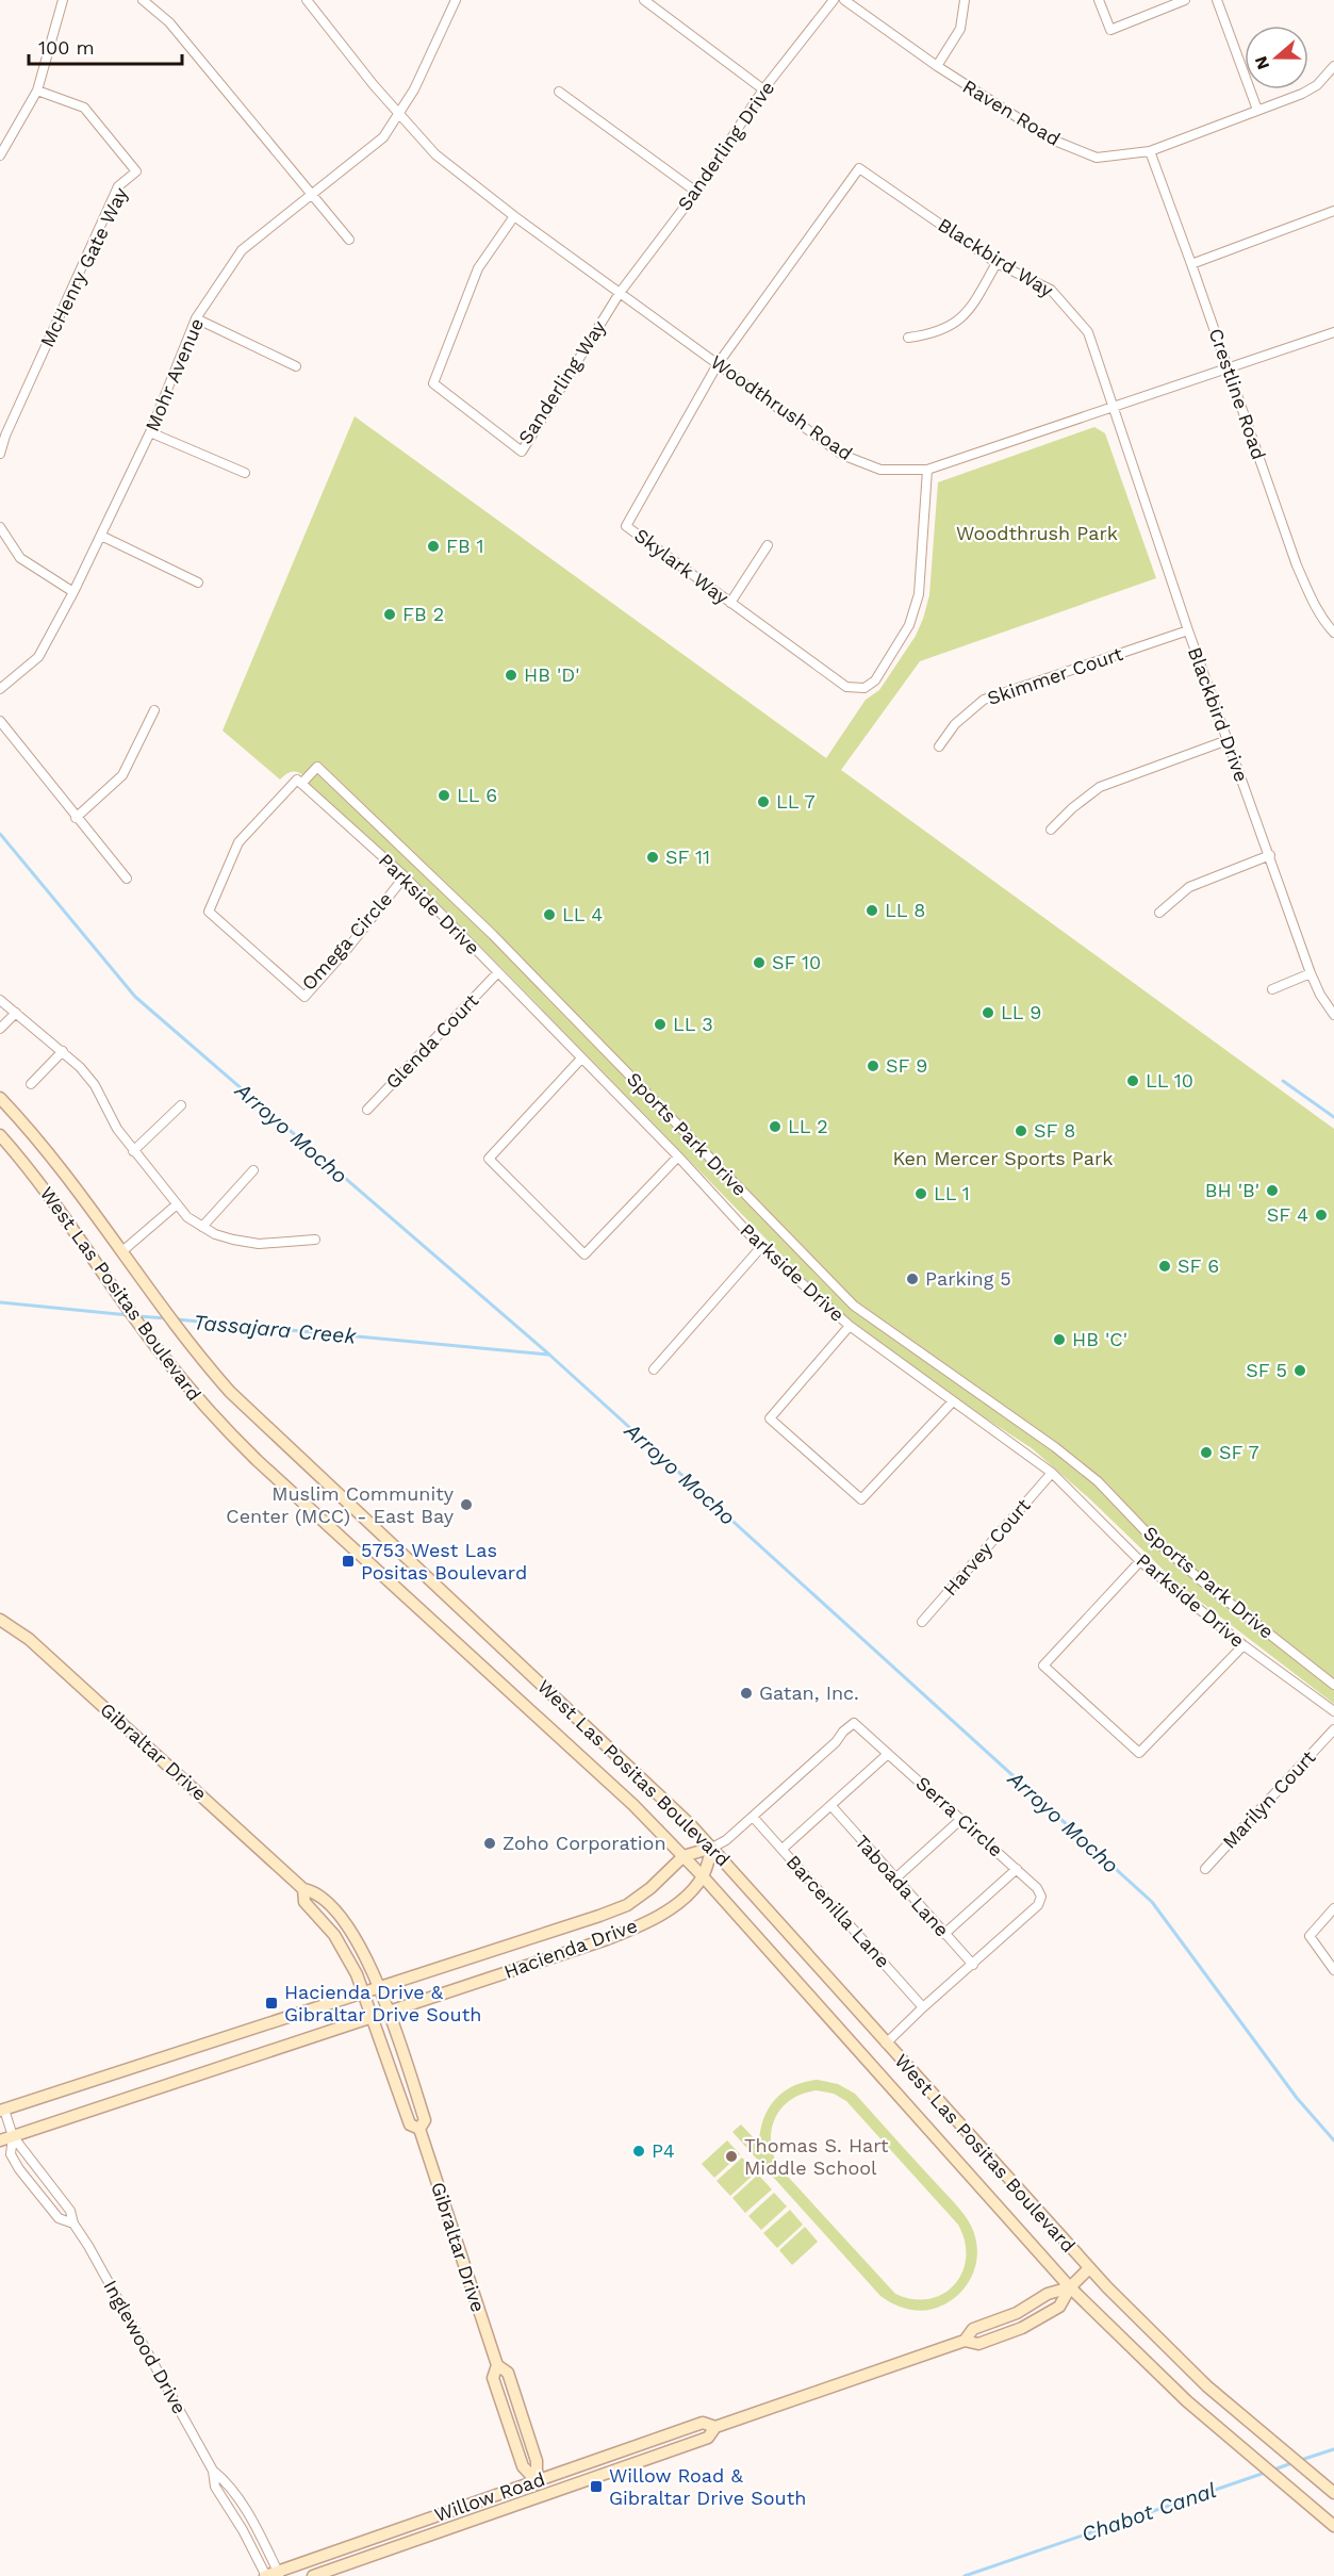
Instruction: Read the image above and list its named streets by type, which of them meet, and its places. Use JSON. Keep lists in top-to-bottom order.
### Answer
{
  "streets": {
    "main road": [
      "West Las Positas Boulevard",
      "Gibraltar Drive",
      "Hacienda Drive",
      "Willow Road"
    ],
    "street": [
      "Raven Road",
      "Sanderling Drive",
      "Blackbird Way",
      "McHenry Gate Way",
      "Mohr Avenue",
      "Sanderling Way",
      "Crestline Road",
      "Woodthrush Road",
      "Skylark Way",
      "Skimmer Court",
      "Blackbird Drive",
      "Parkside Drive",
      "Omega Circle",
      "Glenda Court",
      "Sports Park Drive",
      "Harvey Court",
      "Marilyn Court",
      "Serra Circle",
      "Taboada Lane",
      "Barcenilla Lane",
      "Inglewood Drive"
    ]
  },
  "crossings": [
    ["Raven Road", "Crestline Road"],
    ["Sanderling Drive", "Sanderling Way"],
    ["Sanderling Drive", "Woodthrush Road"],
    ["Blackbird Way", "Woodthrush Road"],
    ["Blackbird Way", "Skylark Way"],
    ["Blackbird Way", "Blackbird Drive"],
    ["Mohr Avenue", "Woodthrush Road"],
    ["Sanderling Way", "Woodthrush Road"],
    ["Crestline Road", "Woodthrush Road"],
    ["Woodthrush Road", "Skylark Way"],
    ["Woodthrush Road", "Blackbird Drive"],
    ["Skimmer Court", "Blackbird Drive"],
    ["Parkside Drive", "Omega Circle"],
    ["Parkside Drive", "Glenda Court"],
    ["Parkside Drive", "Sports Park Drive"],
    ["Parkside Drive", "Harvey Court"],
    ["Omega Circle", "Sports Park Drive"],
    ["West Las Positas Boulevard", "Serra Circle"],
    ["West Las Positas Boulevard", "Hacienda Drive"],
    ["West Las Positas Boulevard", "Willow Road"],
    ["Gibraltar Drive", "Hacienda Drive"],
    ["Gibraltar Drive", "Willow Road"],
    ["Serra Circle", "Taboada Lane"],
    ["Serra Circle", "Barcenilla Lane"],
    ["Serra Circle", "Hacienda Drive"],
    ["Hacienda Drive", "Inglewood Drive"],
    ["Inglewood Drive", "Willow Road"]
  ],
  "water": ["Arroyo Mocho", "Tassajara Creek", "Chabot Canal"],
  "parks": ["Woodthrush Park", "Ken Mercer Sports Park"],
  "places": {
    "other": [
      "FB 1",
      "FB 2",
      "HB 'D'",
      "LL 6",
      "LL 7",
      "SF 11",
      "LL 8",
      "LL 4",
      "SF 10",
      "LL 9",
      "LL 3",
      "SF 9",
      "LL 10",
      "LL 2",
      "SF 8",
      "BH 'B'",
      "LL 1",
      "SF 4",
      "SF 6",
      "Parking 5",
      "HB 'C'",
      "SF 5",
      "SF 7",
      "Muslim Community Center (MCC) - East Bay",
      "Gatan, Inc.",
      "Zoho Corporation",
      "P4",
      "Thomas S. Hart Middle School"
    ],
    "transit": ["5753 West Las Positas Boulevard", "Hacienda Drive & Gibraltar Drive South", "Willow Road & Gibraltar Drive South"]
  },
  "scale_bar": "100 m",
  "north": "left"
}
